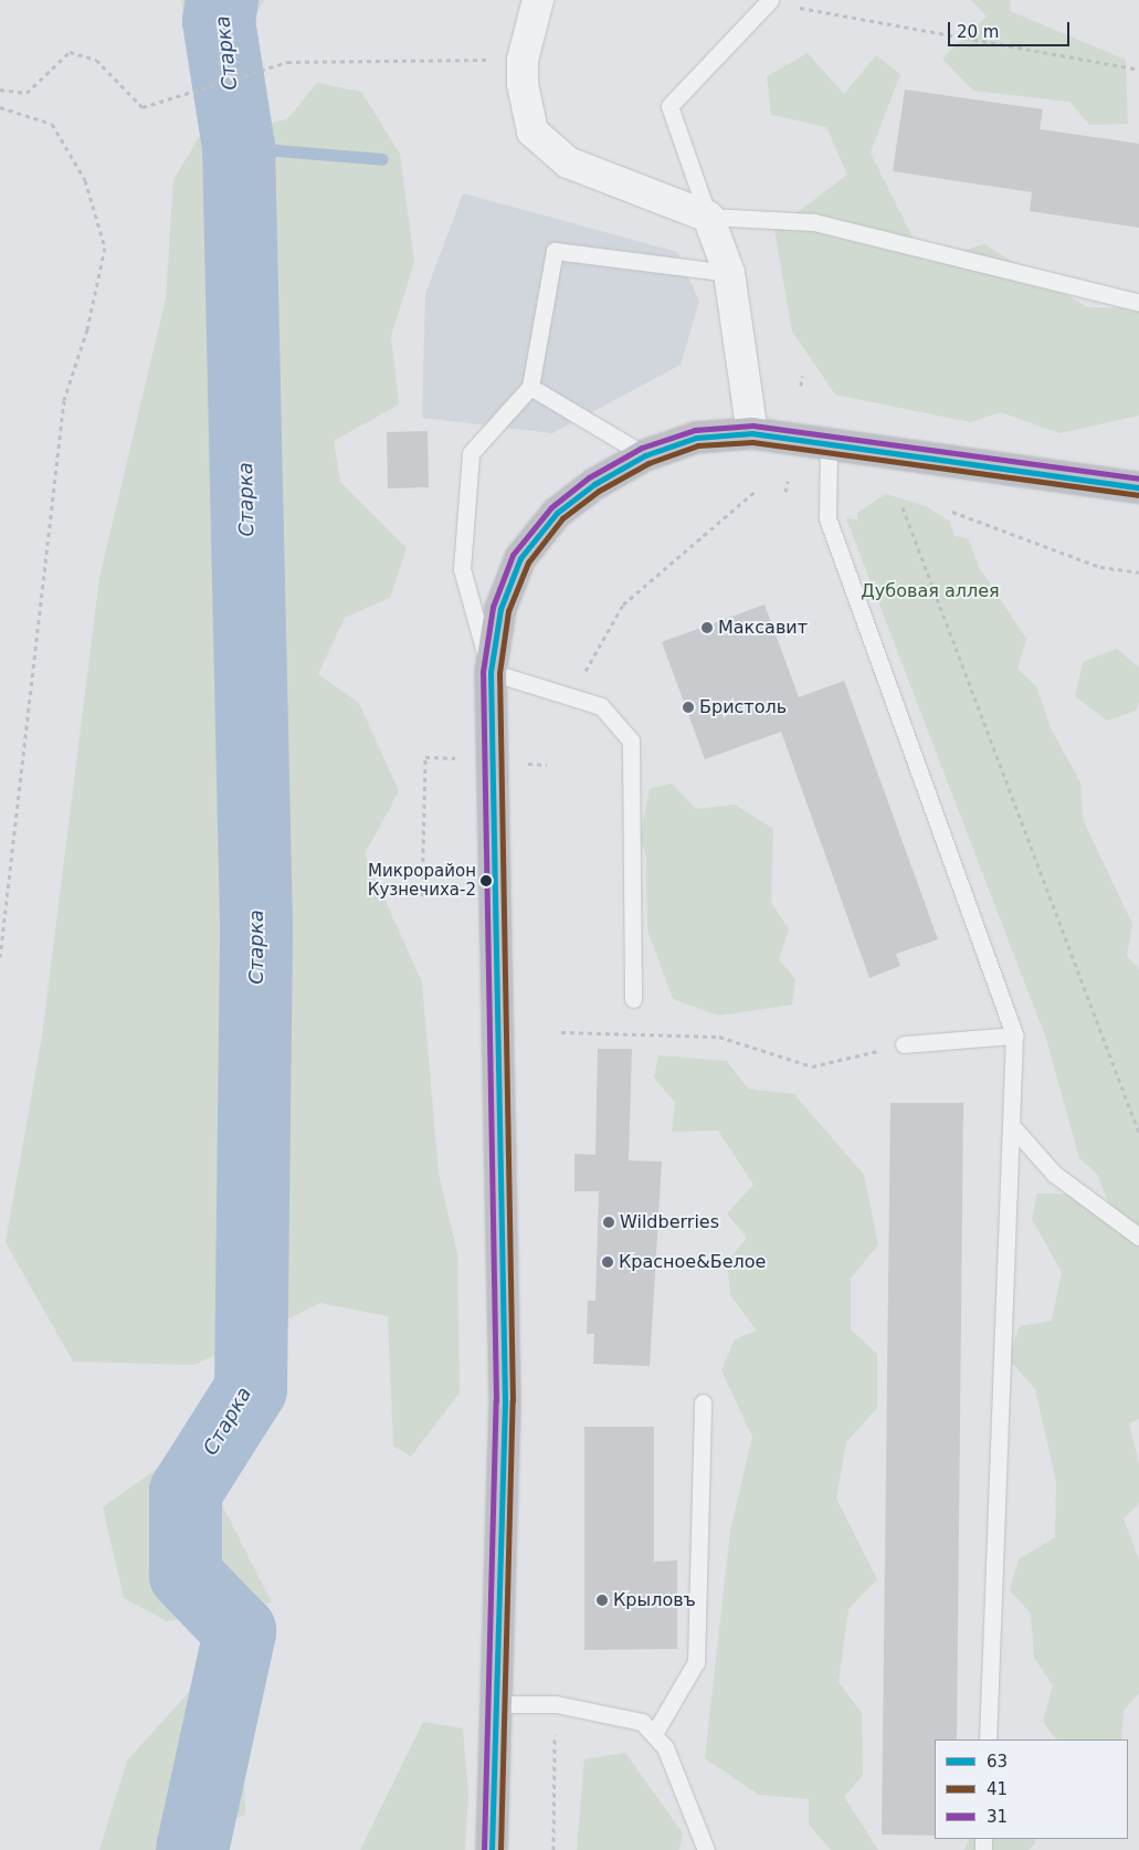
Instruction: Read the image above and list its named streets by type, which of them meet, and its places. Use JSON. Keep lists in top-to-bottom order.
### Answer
{
  "water": ["Старка"],
  "parks": ["Дубовая аллея"],
  "places": [
    "Максавит",
    "Бристоль",
    "Микрорайон Кузнечиха-2",
    "Wildberries",
    "Красное&Белое",
    "Крыловъ"
  ],
  "lines": ["transit line 31", "transit line 63", "transit line 41"],
  "legend": ["63", "41", "31"],
  "scale_bar": "20 m"
}
